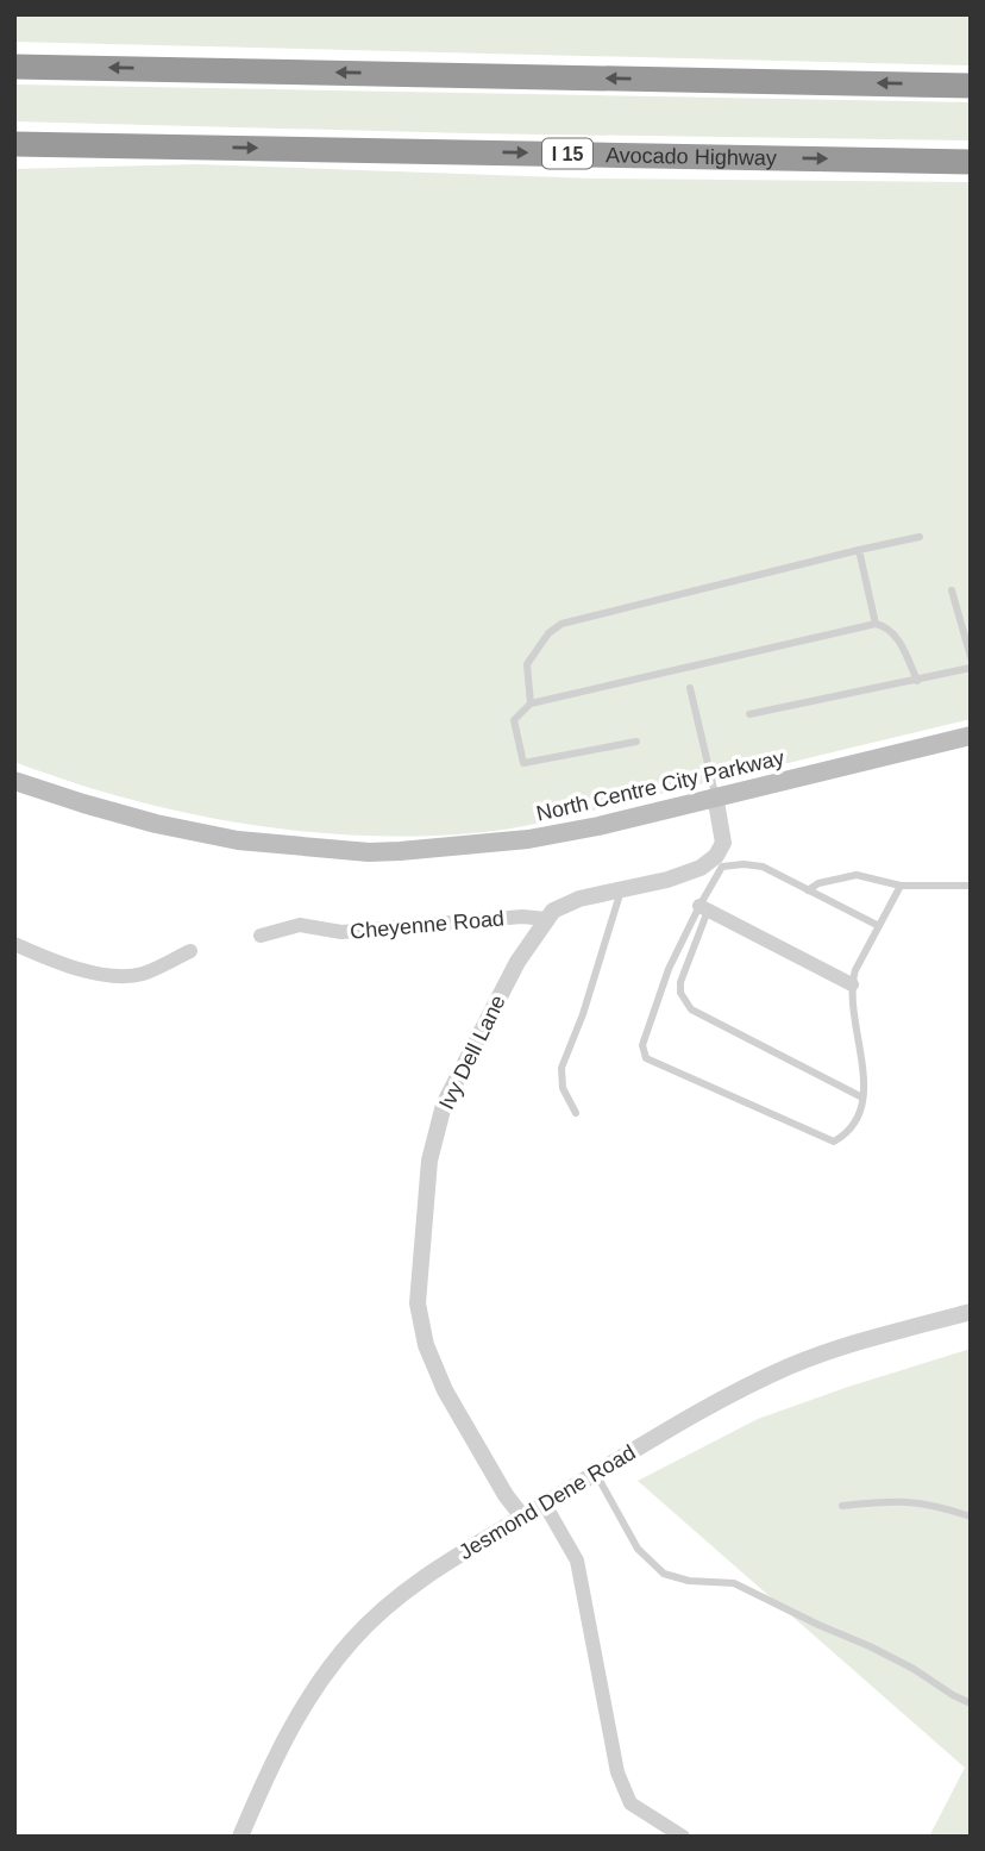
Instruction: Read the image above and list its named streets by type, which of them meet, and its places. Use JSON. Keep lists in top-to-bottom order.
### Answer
{
  "streets": {
    "highway": ["I 15", "Avocado Highway"],
    "main road": ["North Centre City Parkway"],
    "street": ["Cheyenne Road", "Ivy Dell Lane", "Jesmond Dene Road"]
  },
  "crossings": [
    ["Cheyenne Road", "Ivy Dell Lane"],
    ["Ivy Dell Lane", "Jesmond Dene Road"]
  ]
}
